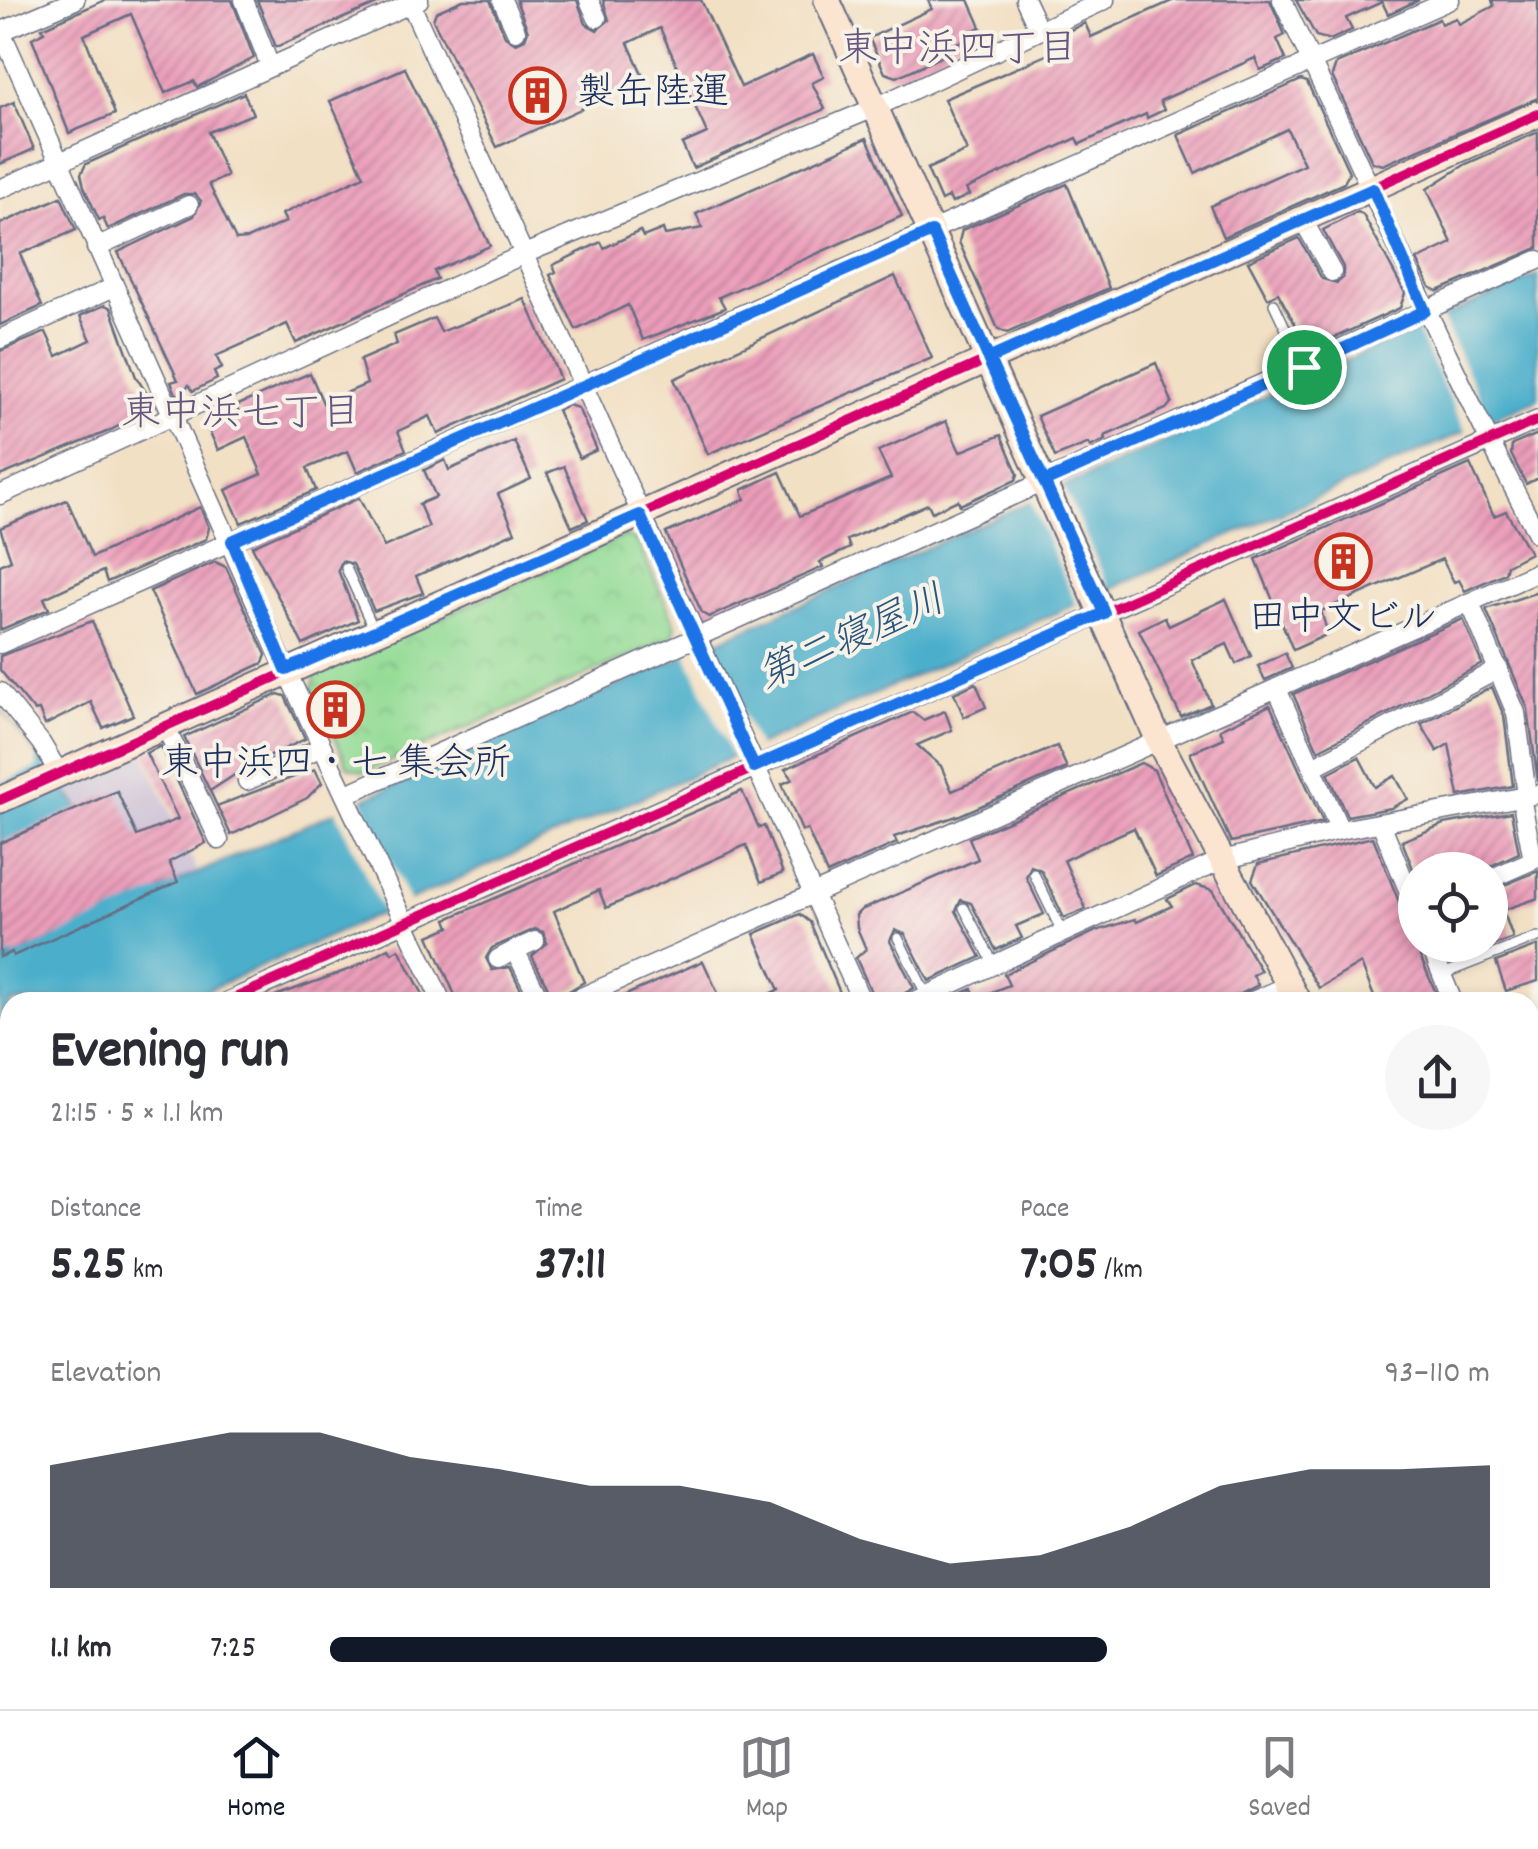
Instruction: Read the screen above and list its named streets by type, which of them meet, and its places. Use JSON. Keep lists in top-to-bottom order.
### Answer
{
  "districts": ["東中浜四丁目", "東中浜七丁目"],
  "water": ["第二寝屋川"],
  "places": {
    "building": ["製缶陸運", "田中文ビル", "東中浜四・七 集会所"]
  },
  "page": {
    "heading": ["Evening run", "21:15 · 5 × 1.1 km"],
    "stats": [
      ["Distance", "5.25 km"],
      ["Time", "37:11"],
      ["Pace", "7:05 /km"]
    ],
    "chart": ["Elevation", "93–110 m"],
    "list": [
      {
        "name": "1.1 km",
        "note": "7:25"
      }
    ],
    "tabs": ["Home", "Map", "Saved"]
  }
}
